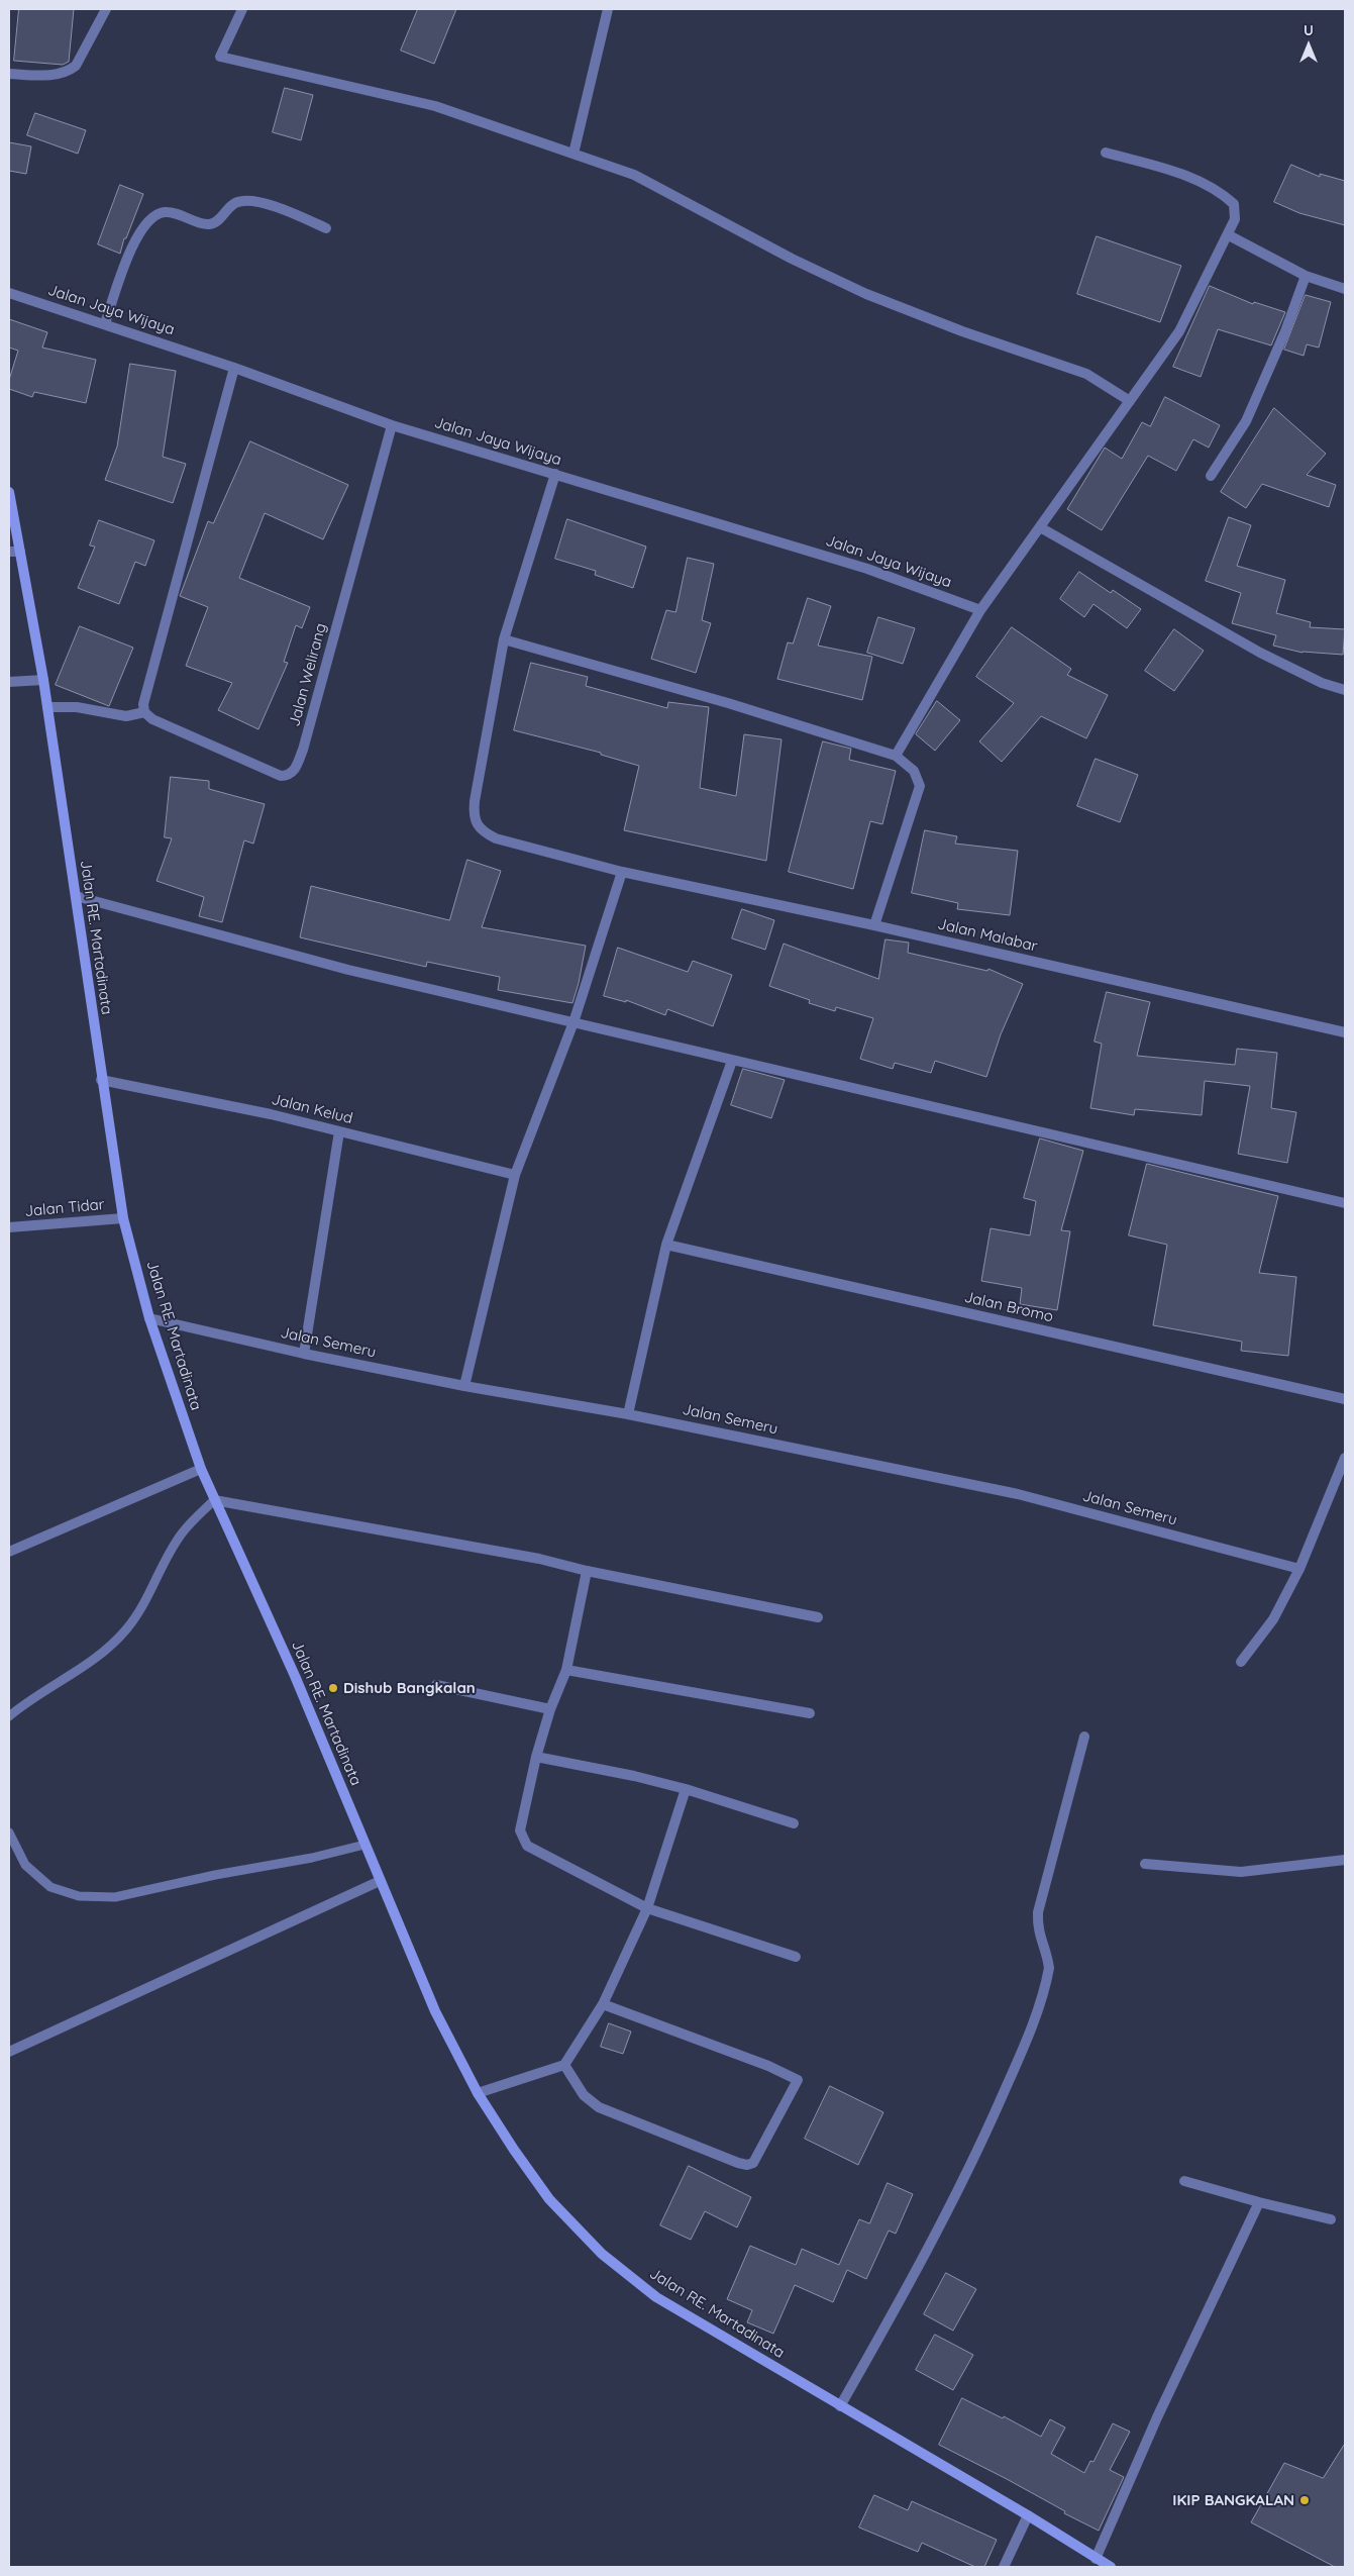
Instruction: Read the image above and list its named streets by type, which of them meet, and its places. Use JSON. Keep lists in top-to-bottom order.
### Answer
{
  "streets": {
    "main road": ["Jalan RE. Martadinata"],
    "street": [
      "Jalan Jaya Wijaya",
      "Jalan Welirang",
      "Jalan Malabar",
      "Jalan Kelud",
      "Jalan Tidar",
      "Jalan Bromo",
      "Jalan Semeru"
    ]
  },
  "crossings": [
    ["Jalan Jaya Wijaya", "Jalan Welirang"],
    ["Jalan RE. Martadinata", "Jalan Kelud"],
    ["Jalan RE. Martadinata", "Jalan Tidar"],
    ["Jalan RE. Martadinata", "Jalan Semeru"]
  ],
  "places": ["Dishub Bangkalan", "IKIP BANGKALAN"],
  "north": "top"
}
